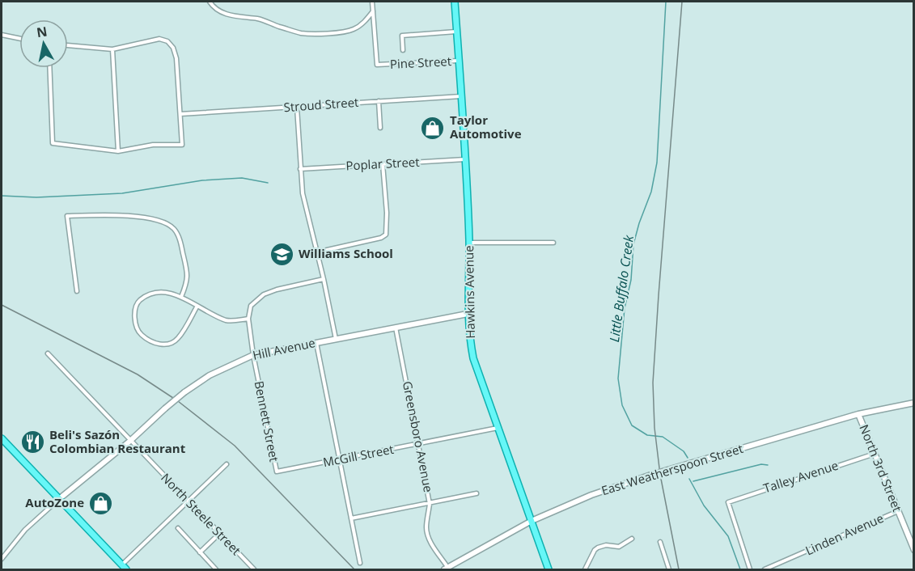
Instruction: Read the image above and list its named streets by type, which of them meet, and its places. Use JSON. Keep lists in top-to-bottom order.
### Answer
{
  "streets": {
    "main road": ["Hawkins Avenue"],
    "street": [
      "Pine Street",
      "Stroud Street",
      "Poplar Street",
      "Hill Avenue",
      "Bennett Street",
      "Greensboro Avenue",
      "McGill Street",
      "North 3rd Street",
      "East Weatherspoon Street",
      "Talley Avenue",
      "North Steele Street",
      "Linden Avenue"
    ]
  },
  "crossings": [
    ["Pine Street", "Hawkins Avenue"],
    ["Stroud Street", "Hawkins Avenue"],
    ["Poplar Street", "Hawkins Avenue"],
    ["Hawkins Avenue", "Hill Avenue"],
    ["Hawkins Avenue", "McGill Street"],
    ["Hawkins Avenue", "East Weatherspoon Street"],
    ["Hill Avenue", "Bennett Street"],
    ["Hill Avenue", "Greensboro Avenue"],
    ["Hill Avenue", "North Steele Street"],
    ["Bennett Street", "McGill Street"],
    ["Greensboro Avenue", "McGill Street"],
    ["Greensboro Avenue", "East Weatherspoon Street"],
    ["North 3rd Street", "East Weatherspoon Street"],
    ["North 3rd Street", "Talley Avenue"],
    ["North 3rd Street", "Linden Avenue"]
  ],
  "water": ["Little Buffalo Creek"],
  "places": {
    "shop": ["Taylor Automotive", "AutoZone"],
    "school or university": ["Williams School"],
    "restaurant": ["Beli's Sazón Colombian Restaurant"]
  },
  "north": "top"
}
